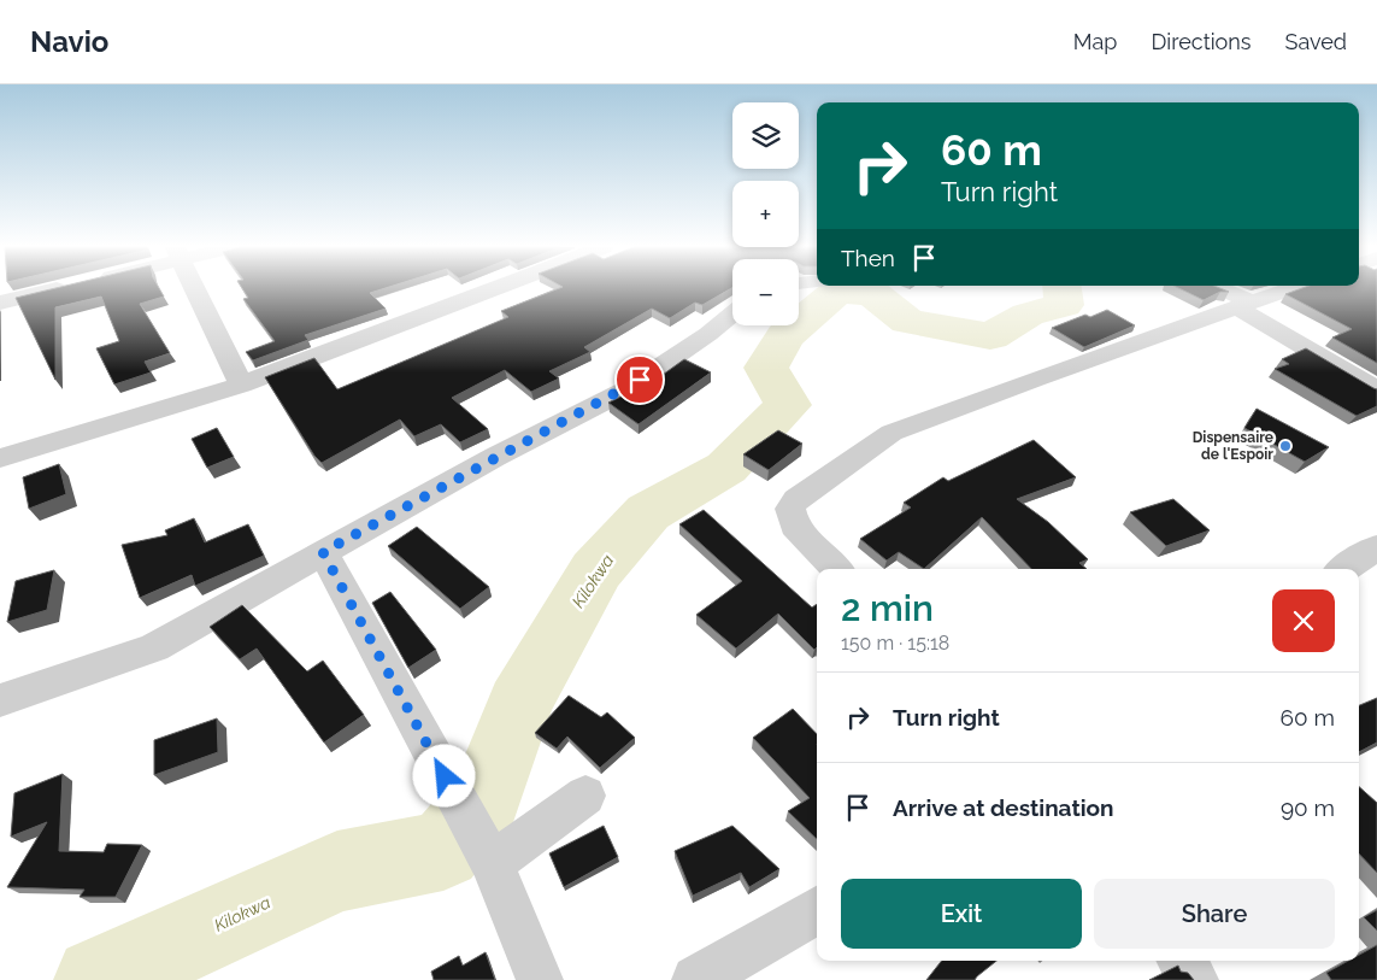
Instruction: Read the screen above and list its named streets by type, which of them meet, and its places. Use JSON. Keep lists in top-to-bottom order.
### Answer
{
  "water": ["Kilokwa"],
  "places": ["Dispensaire de l'Espoir"],
  "page": {
    "header": "Navio",
    "nav": ["Map", "Directions", "Saved"],
    "map_buttons": ["+", "−"],
    "turn": ["60 m", "Turn right"],
    "then": "Then",
    "heading": ["2 min", "150 m · 15:18"],
    "list": [
      {
        "name": "Turn right",
        "value": "60 m"
      },
      {
        "name": "Arrive at destination",
        "value": "90 m"
      }
    ],
    "buttons": ["Exit", "Share"]
  }
}
